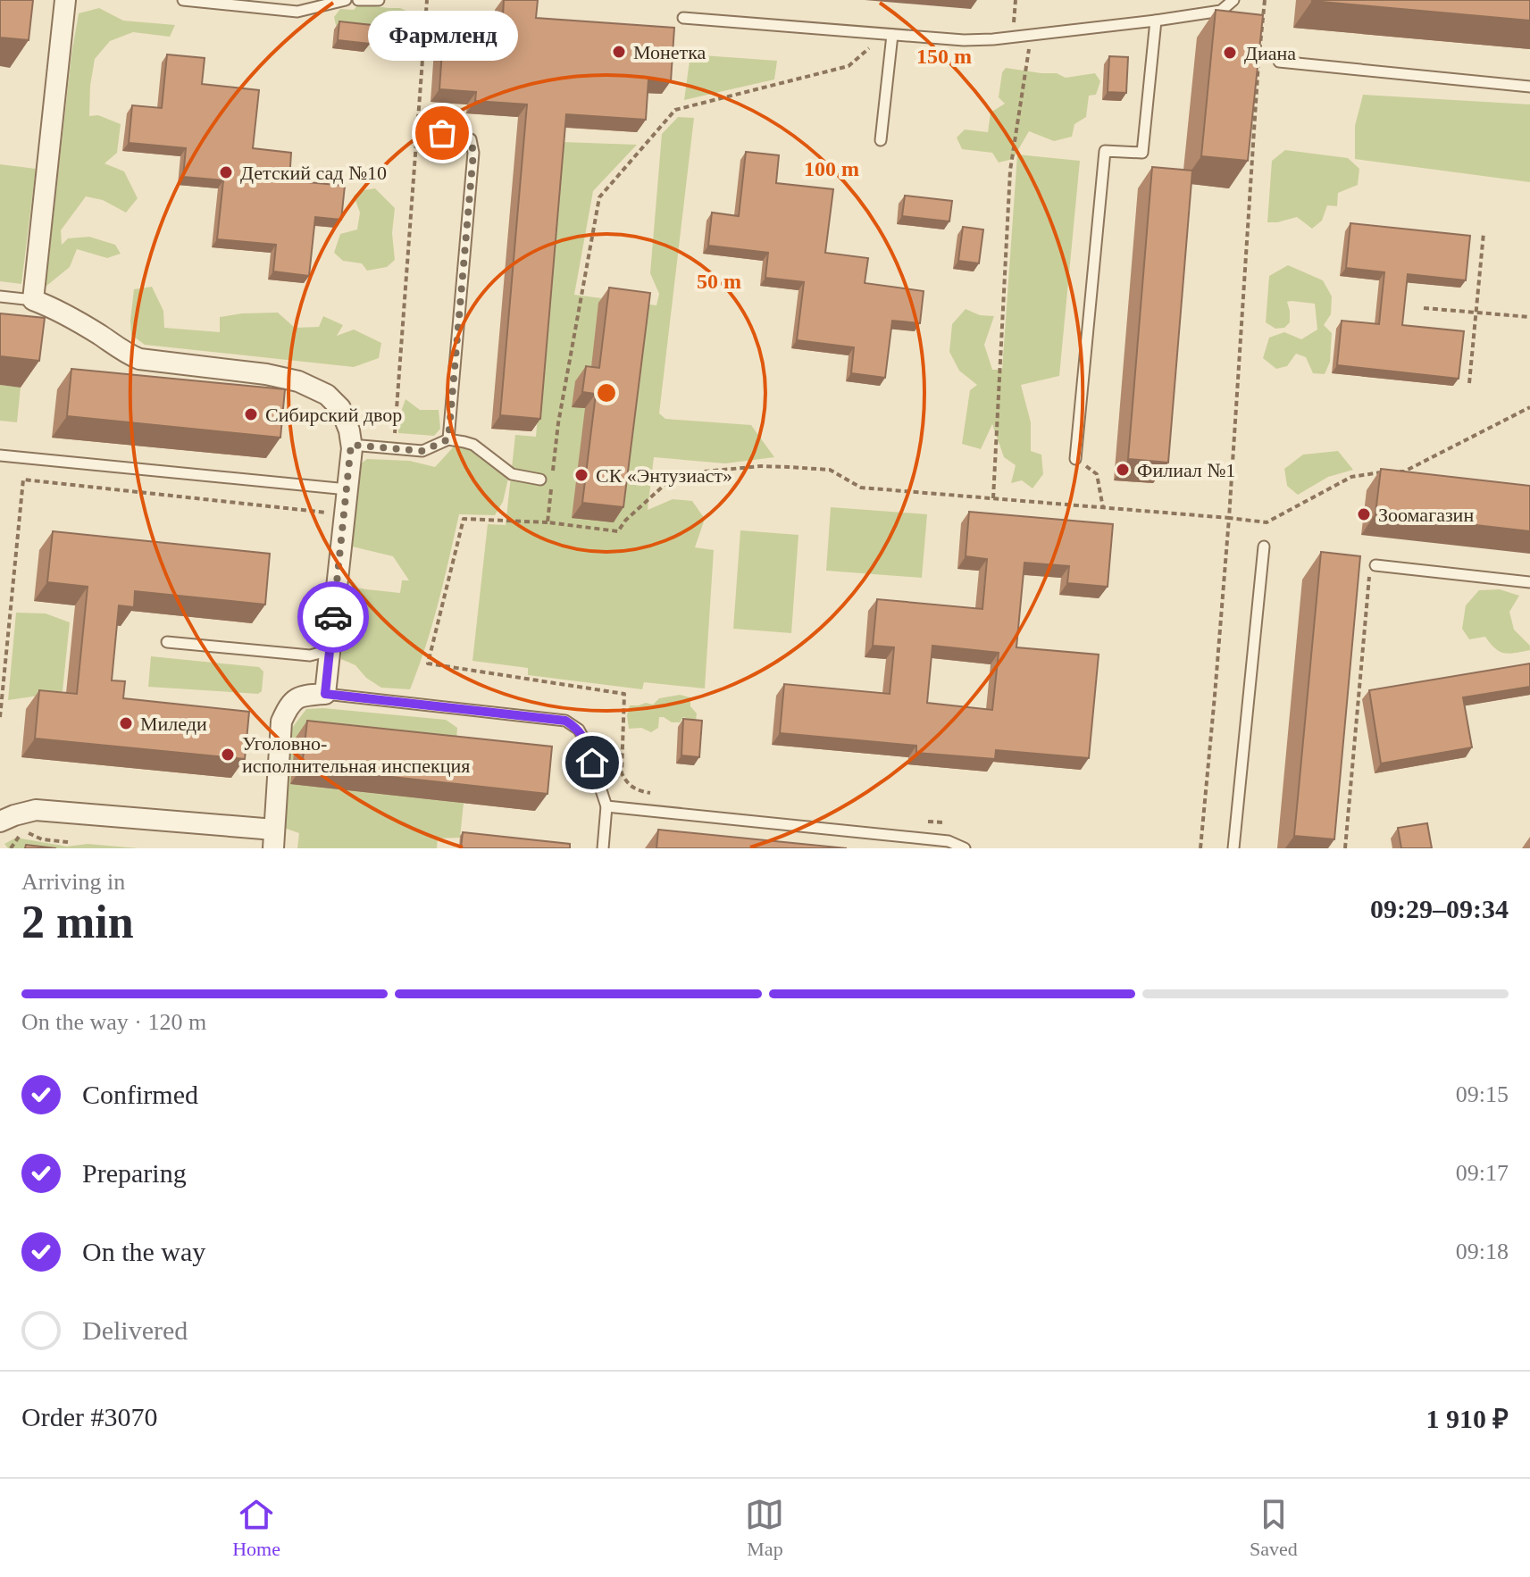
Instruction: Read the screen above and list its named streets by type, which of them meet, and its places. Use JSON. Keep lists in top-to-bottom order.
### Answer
{
  "places": [
    "Монетка",
    "Диана",
    "Фармленд",
    "Детский сад №10",
    "Сибирский двор",
    "Филиал №1",
    "СК «Энтузиаст»",
    "Зоомагазин",
    "Миледи",
    "Уголовно- исполнительная инспекция"
  ],
  "page": {
    "bubble": "Фармленд",
    "heading": ["2 min", "Arriving in", "09:29–09:34"],
    "panel": ["Order #3070", "1 910 ₽"],
    "bar": "On the way · 120 m",
    "list": [
      ["Confirmed", "09:15"],
      ["Preparing", "09:17"],
      ["On the way", "09:18"],
      "Delivered"
    ],
    "tabs": ["Home", "Map", "Saved"]
  },
  "rings": ["150 m", "100 m", "50 m"]
}
